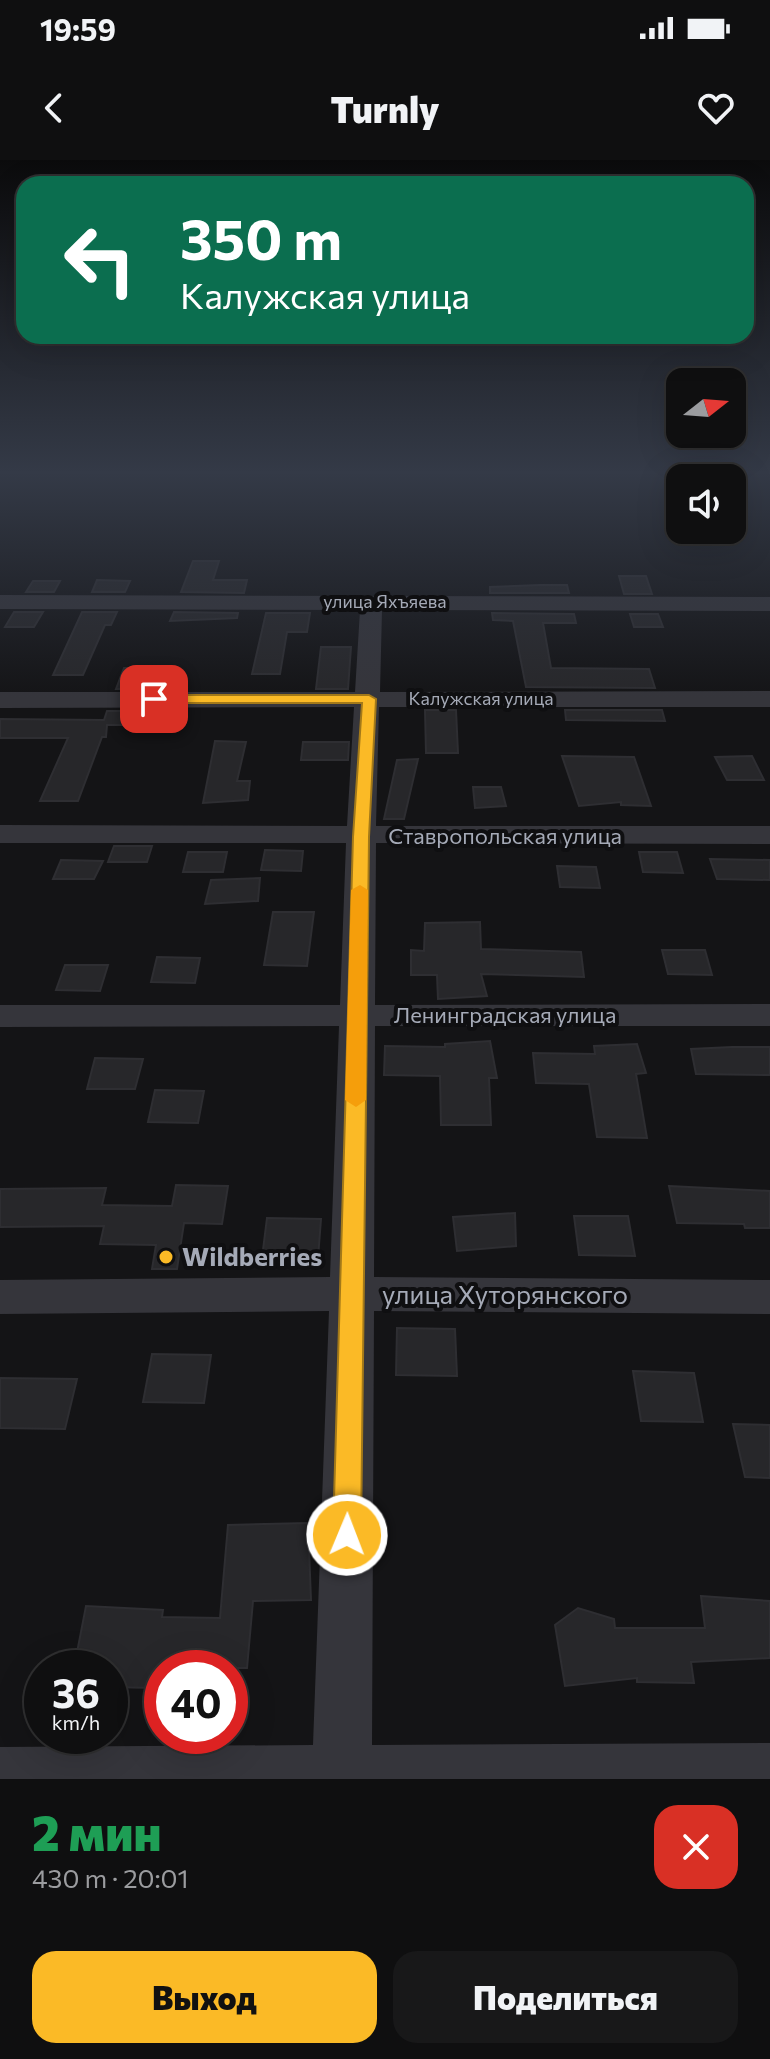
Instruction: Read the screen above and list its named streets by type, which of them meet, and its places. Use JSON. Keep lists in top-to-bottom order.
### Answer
{
  "streets": {
    "street": [
      "улица Яхъяева",
      "Калужская улица",
      "Ставропольская улица",
      "Ленинградская улица",
      "улица Хуторянского"
    ]
  },
  "places": ["Wildberries"],
  "north": "right",
  "page": {
    "status": "19:59",
    "header": "Turnly",
    "turn": ["350 m", "Калужская улица"],
    "speed": "36 km/h",
    "limit": "40",
    "heading": ["2 мин", "430 m · 20:01"],
    "buttons": ["Выход", "Поделиться"]
  }
}
